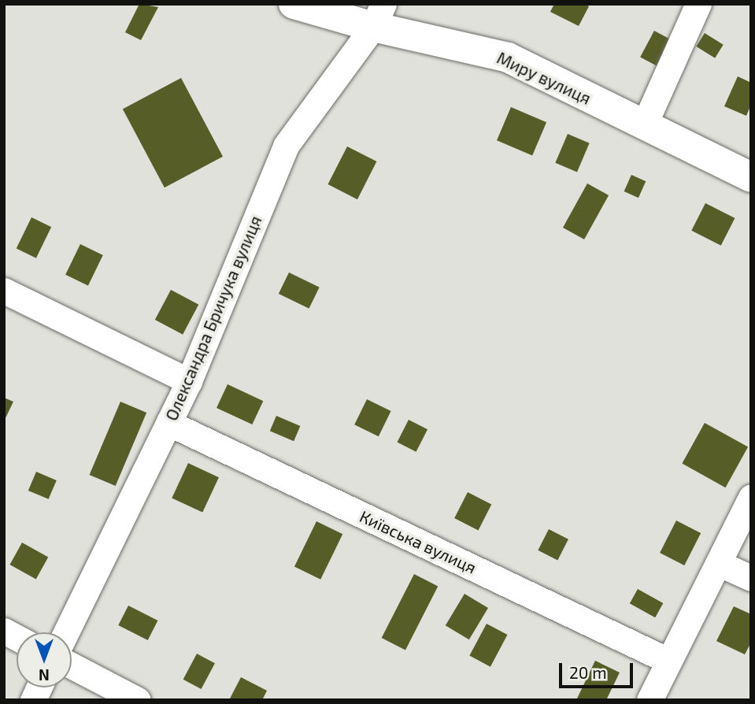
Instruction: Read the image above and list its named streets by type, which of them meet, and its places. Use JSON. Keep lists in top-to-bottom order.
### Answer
{
  "streets": {
    "main road": ["Миру вулиця"],
    "street": ["Олександра Бричука вулиця", "Київська вулиця"]
  },
  "crossings": [
    ["Миру вулиця", "Олександра Бричука вулиця"],
    ["Олександра Бричука вулиця", "Київська вулиця"]
  ],
  "scale_bar": "20 m",
  "north": "bottom"
}
